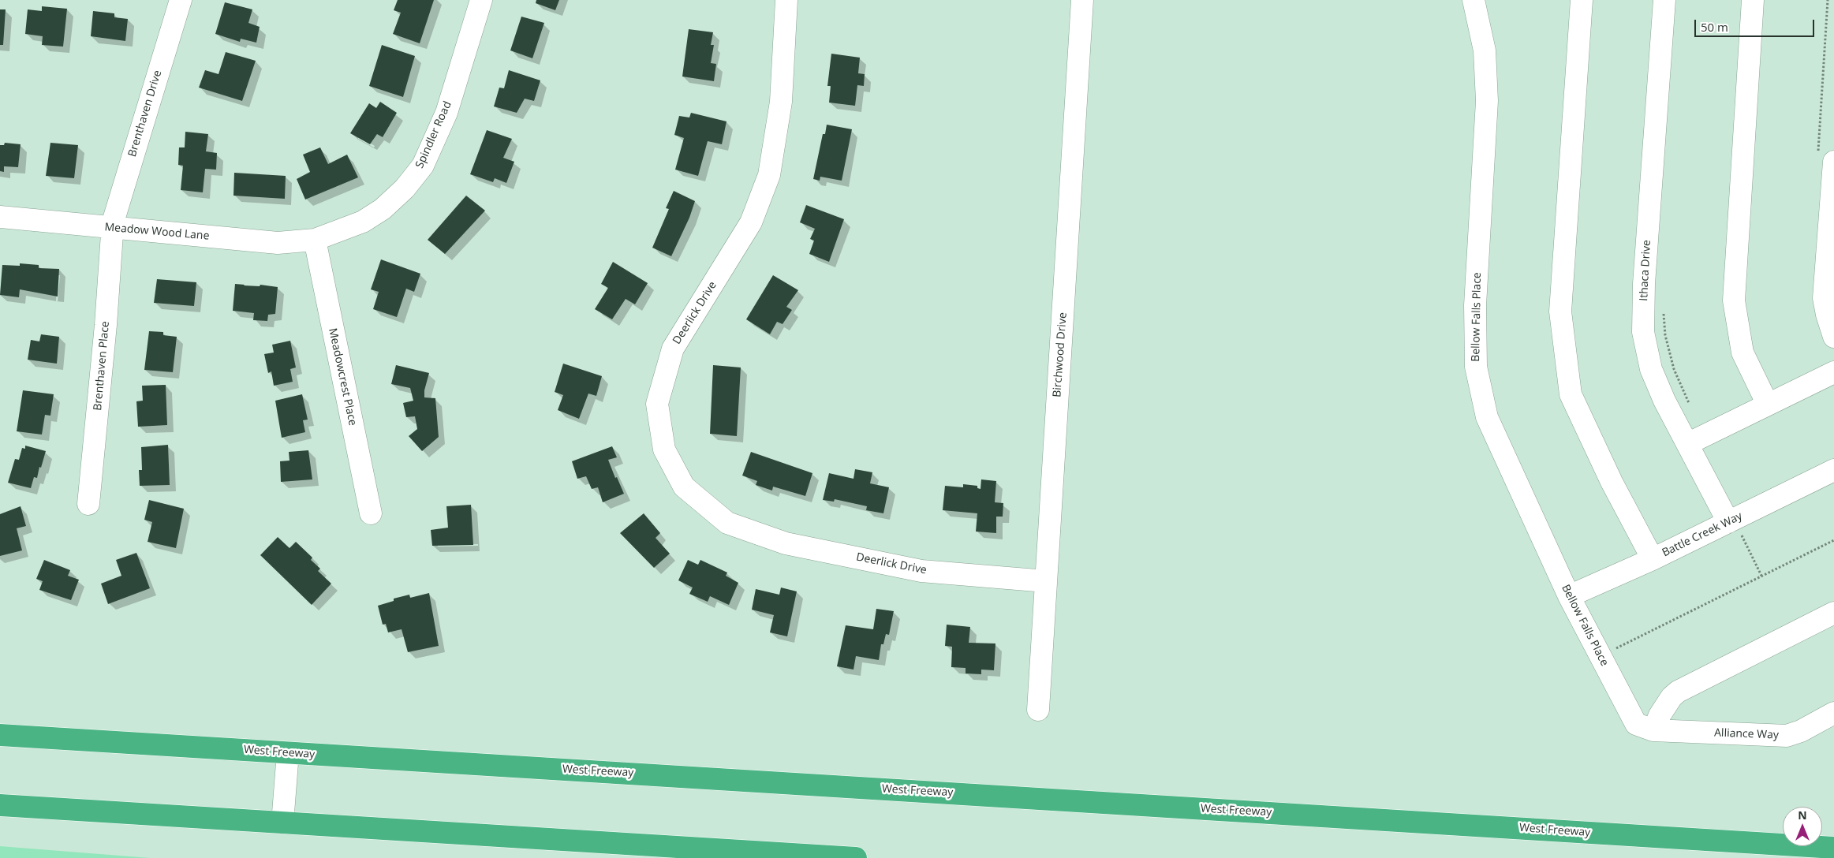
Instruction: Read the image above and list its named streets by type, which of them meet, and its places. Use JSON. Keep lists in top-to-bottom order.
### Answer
{
  "streets": {
    "highway": ["West Freeway"],
    "street": [
      "Brenthaven Drive",
      "Spindler Road",
      "Meadow Wood Lane",
      "Ithaca Drive",
      "Deerlick Drive",
      "Bellow Falls Place",
      "Birchwood Drive",
      "Brenthaven Place",
      "Meadowcrest Place",
      "Battle Creek Way",
      "Alliance Way"
    ]
  },
  "crossings": [
    ["Brenthaven Drive", "Meadow Wood Lane"],
    ["Brenthaven Drive", "Brenthaven Place"],
    ["Spindler Road", "Meadow Wood Lane"],
    ["Spindler Road", "Meadowcrest Place"],
    ["Meadow Wood Lane", "Brenthaven Place"],
    ["Meadow Wood Lane", "Meadowcrest Place"],
    ["Ithaca Drive", "Battle Creek Way"],
    ["Deerlick Drive", "Birchwood Drive"],
    ["Bellow Falls Place", "Battle Creek Way"],
    ["Bellow Falls Place", "Alliance Way"]
  ],
  "scale_bar": "50 m",
  "north": "top"
}
